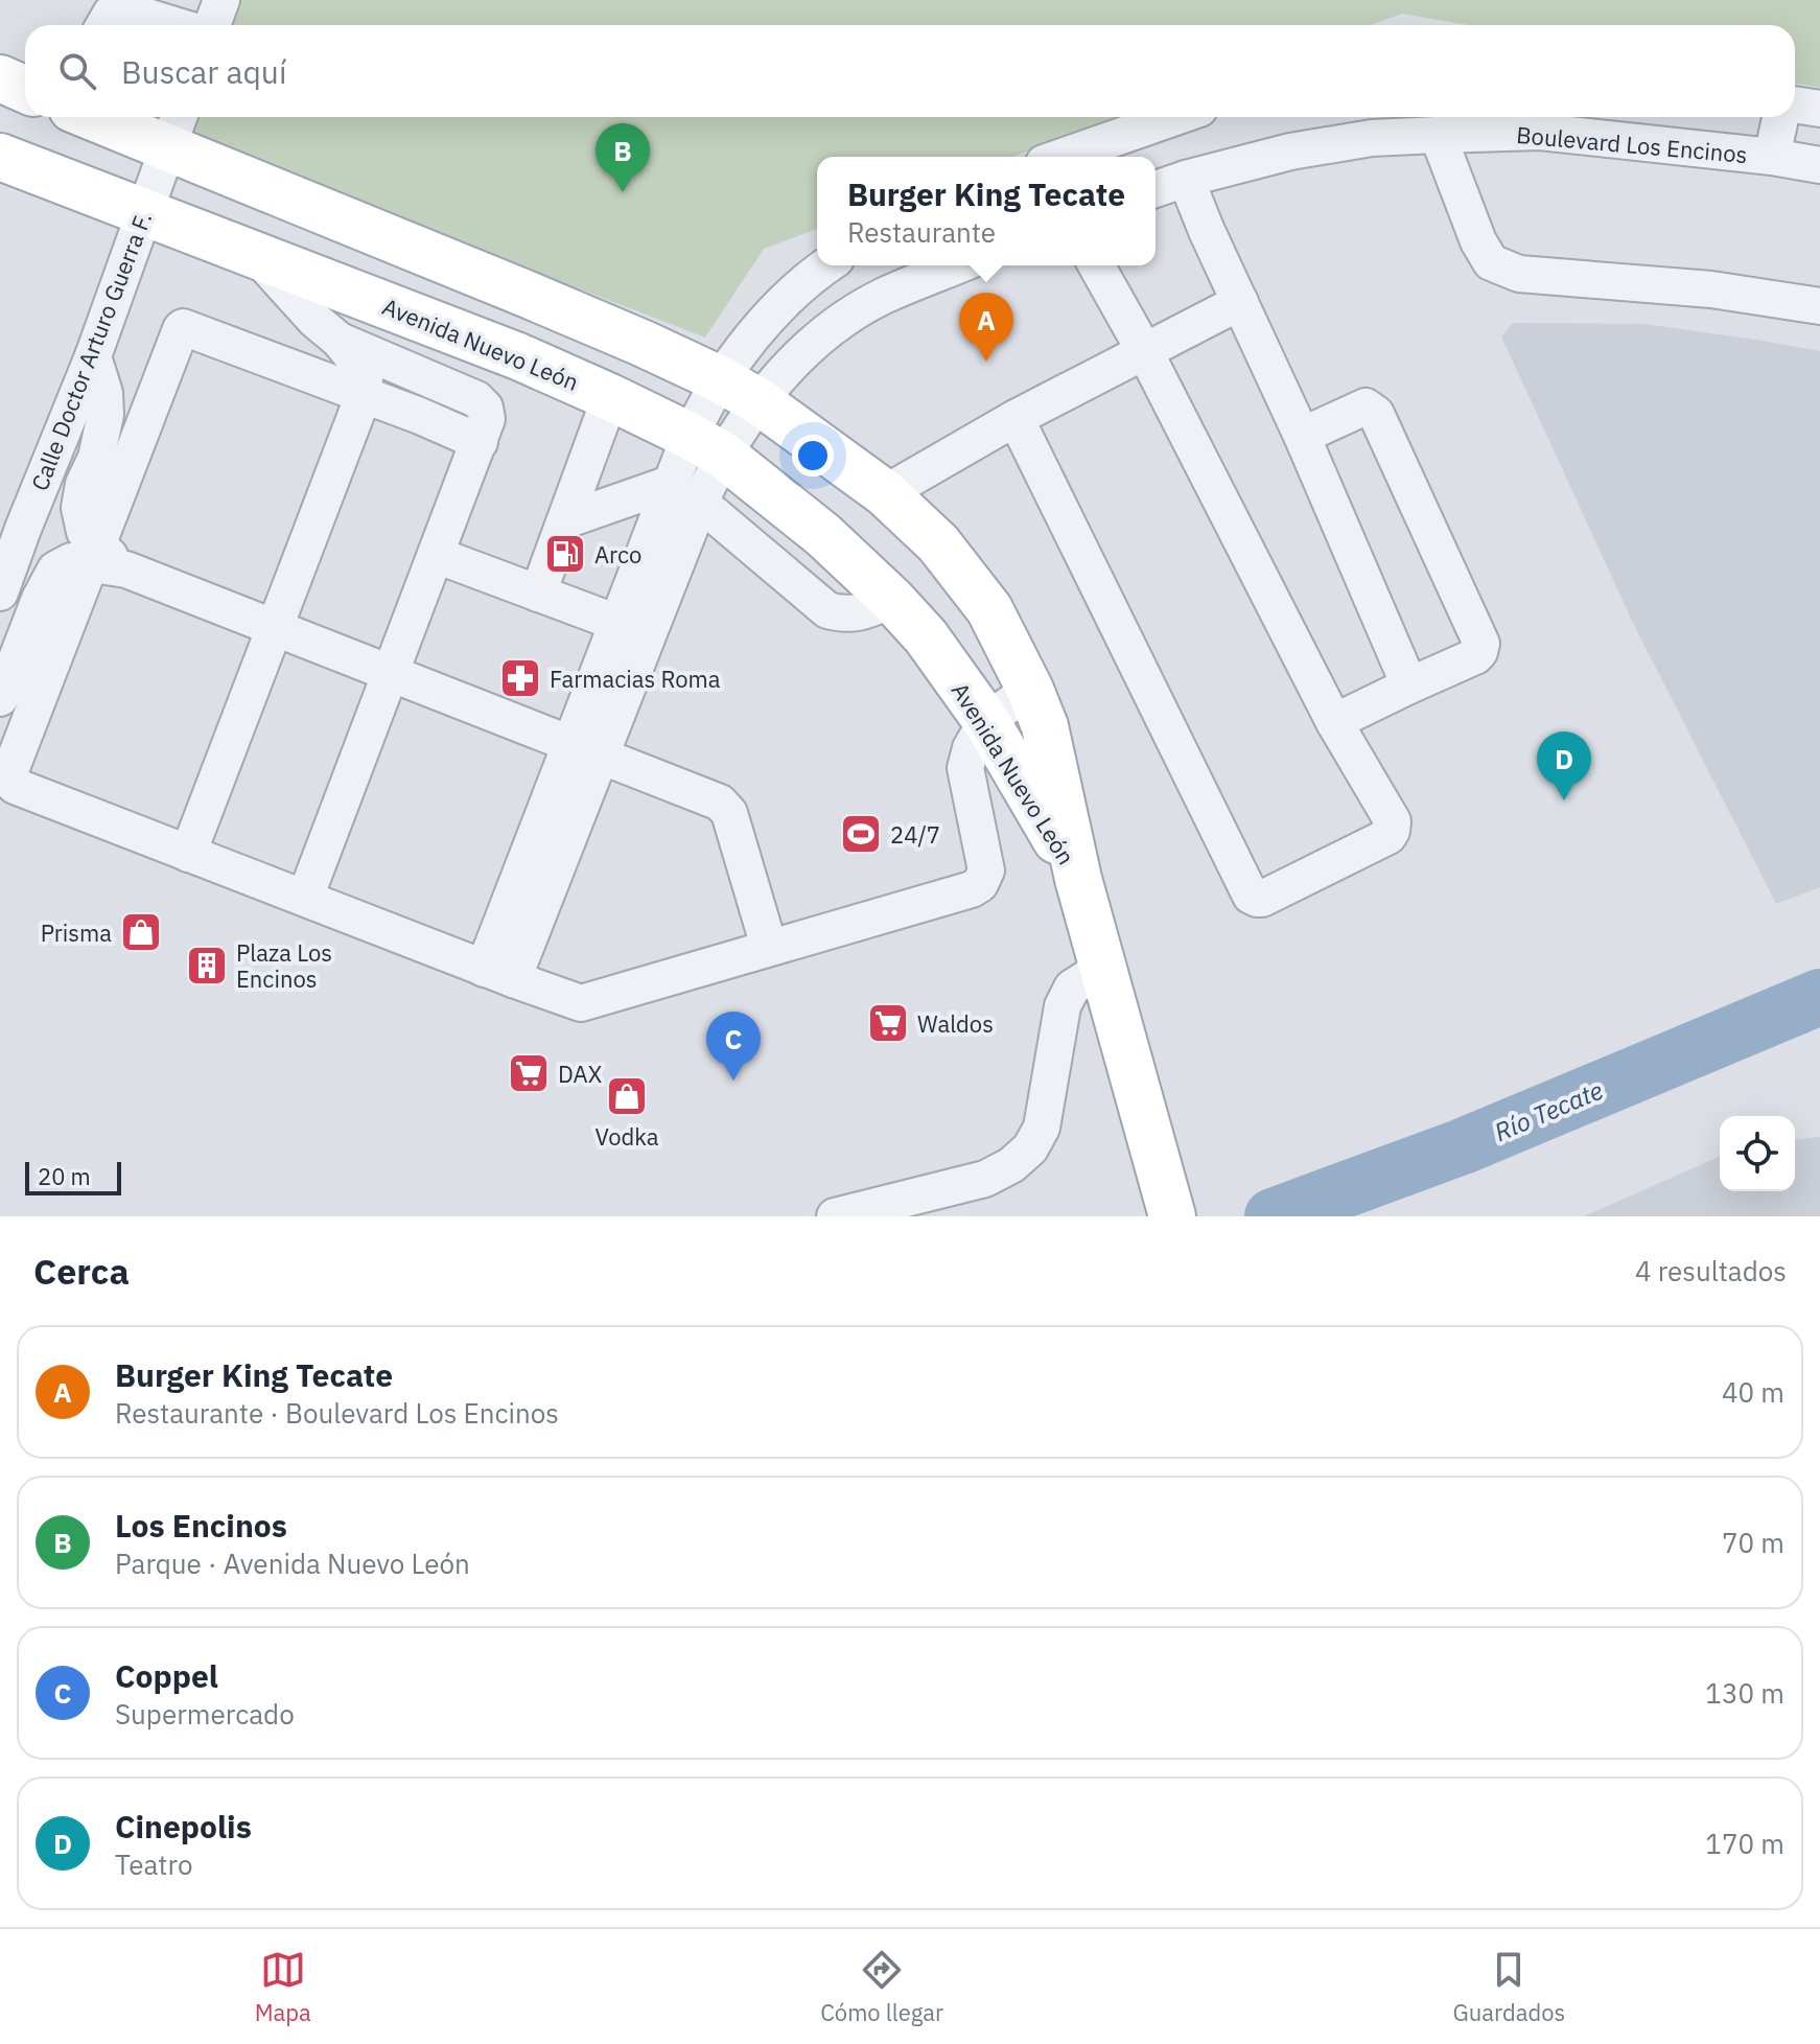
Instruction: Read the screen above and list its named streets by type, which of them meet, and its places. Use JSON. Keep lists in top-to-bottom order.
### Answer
{
  "streets": {
    "main road": ["Avenida Nuevo León"],
    "street": ["Boulevard Los Encinos", "Calle Doctor Arturo Guerra F."]
  },
  "crossings": [
    ["Avenida Nuevo León", "Calle Doctor Arturo Guerra F."]
  ],
  "water": ["Río Tecate"],
  "places": {
    "fuel station": ["Arco"],
    "pharmacy": ["Farmacias Roma"],
    "sports": ["24/7"],
    "shop": ["Prisma", "Vodka"],
    "building": ["Plaza Los Encinos"],
    "supermarket": ["Waldos", "DAX"]
  },
  "scale_bar": "20 m",
  "page": {
    "search": "Buscar aquí",
    "pins": [
      "B",
      "A",
      "D",
      "C"
    ],
    "popup": ["Burger King Tecate", "Restaurante"],
    "scale": "20 m",
    "heading": ["Cerca", "4 resultados"],
    "list": [
      {
        "mark": "A",
        "name": "Burger King Tecate",
        "note": "Restaurante · Boulevard Los Encinos",
        "value": "40 m"
      },
      {
        "mark": "B",
        "name": "Los Encinos",
        "note": "Parque · Avenida Nuevo León",
        "value": "70 m"
      },
      {
        "mark": "C",
        "name": "Coppel",
        "note": "Supermercado",
        "value": "130 m"
      },
      {
        "mark": "D",
        "name": "Cinepolis",
        "note": "Teatro",
        "value": "170 m"
      }
    ],
    "nav": ["Mapa", "Cómo llegar", "Guardados"]
  }
}
